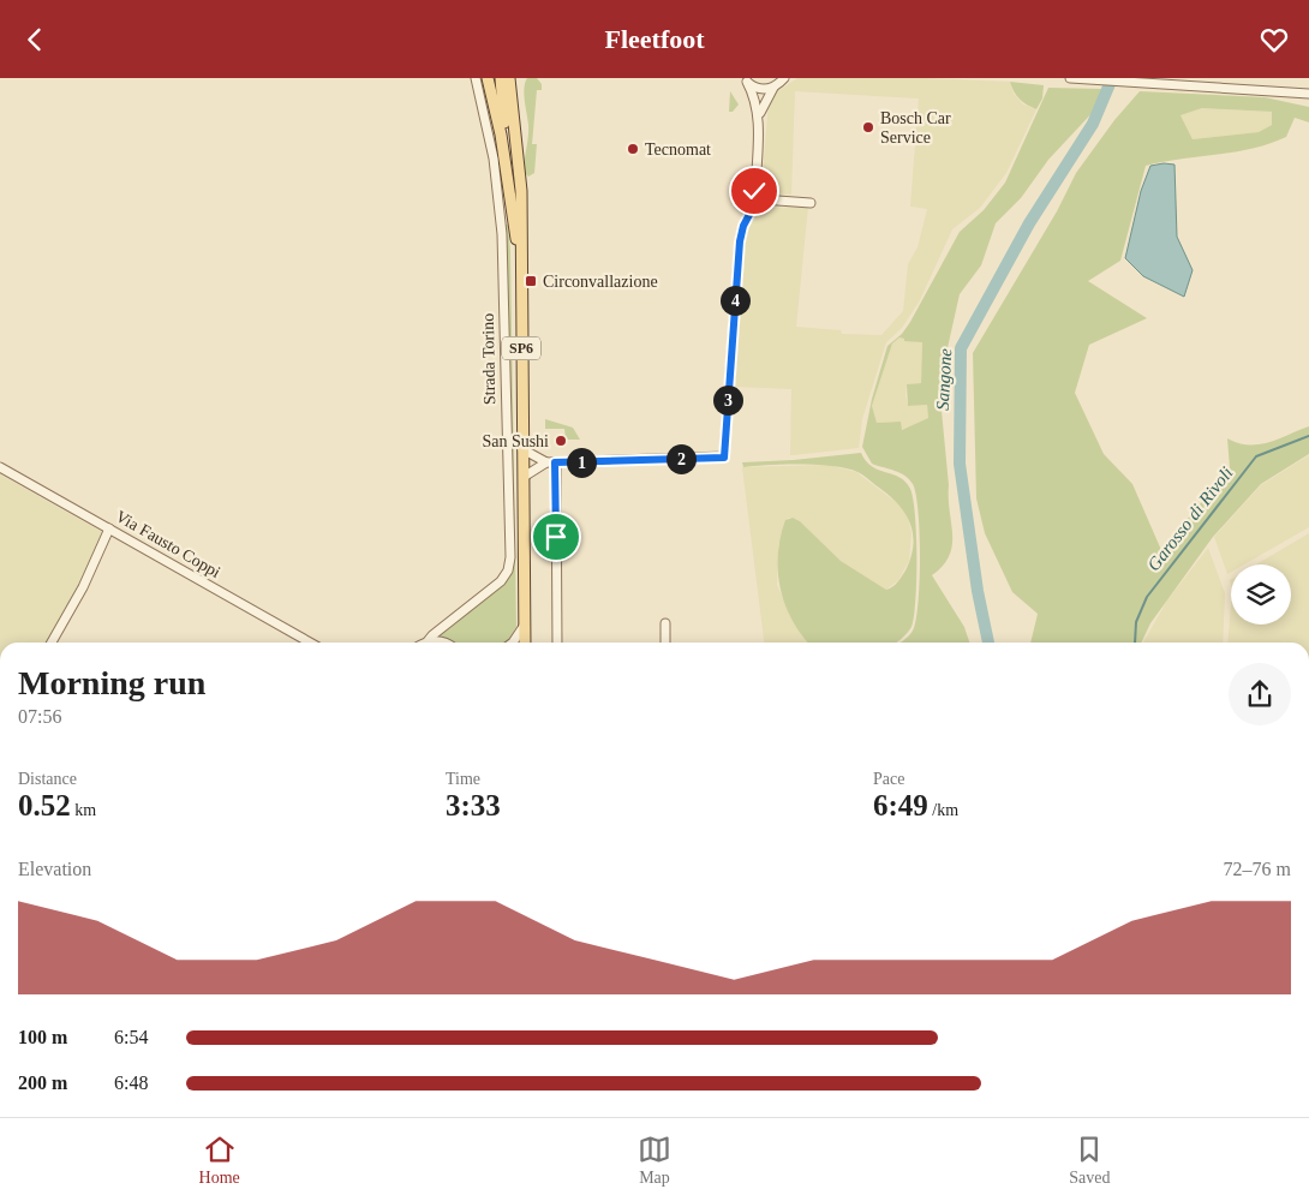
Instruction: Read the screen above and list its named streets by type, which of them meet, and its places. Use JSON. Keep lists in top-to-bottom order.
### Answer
{
  "streets": {
    "main road": ["SP6", "Strada Torino"],
    "street": ["Via Fausto Coppi"]
  },
  "crossings": [
    ["SP6", "Strada Torino"]
  ],
  "water": ["Sangone", "Garosso di Rivoli"],
  "places": {
    "other": ["Bosch Car Service", "Tecnomat", "San Sushi"],
    "transit": ["Circonvallazione"]
  },
  "page": {
    "header": "Fleetfoot",
    "pins": [
      "4",
      "3",
      "2",
      "1"
    ],
    "heading": ["Morning run", "07:56"],
    "stats": [
      ["Distance", "0.52 km"],
      ["Time", "3:33"],
      ["Pace", "6:49 /km"]
    ],
    "chart": ["Elevation", "72–76 m"],
    "list": [
      {
        "name": "100 m",
        "note": "6:54"
      },
      {
        "name": "200 m",
        "note": "6:48"
      }
    ],
    "tabs": ["Home", "Map", "Saved"]
  }
}
